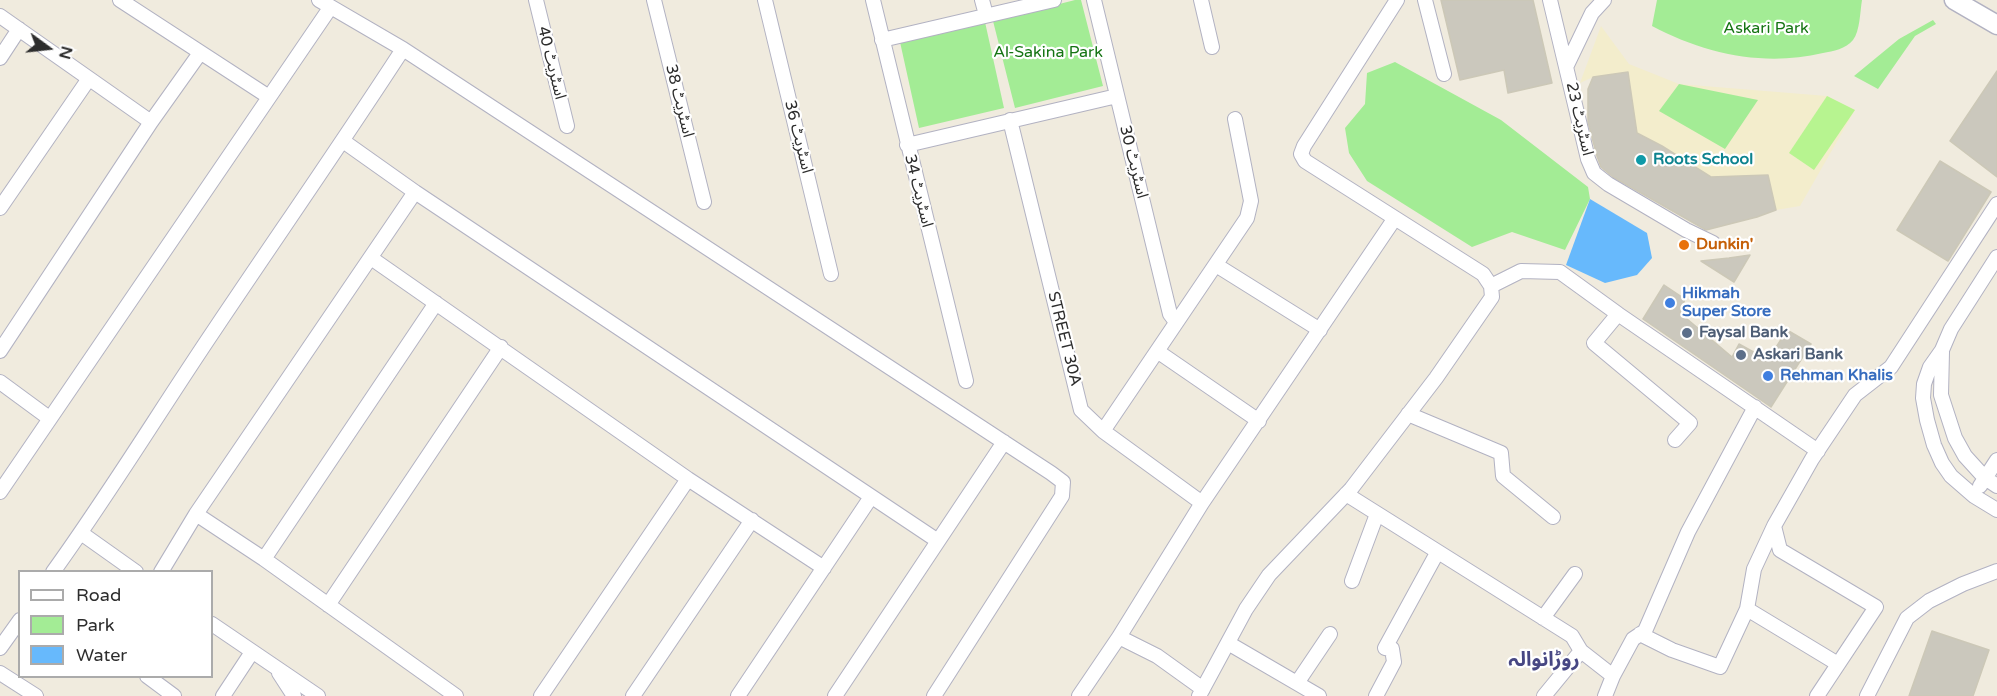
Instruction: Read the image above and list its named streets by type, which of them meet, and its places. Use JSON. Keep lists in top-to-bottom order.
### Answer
{
  "streets": {
    "street": [
      "اسٹریٹ 40",
      "اسٹریٹ 38",
      "اسٹریٹ 23",
      "اسٹریٹ 36",
      "اسٹریٹ 30",
      "اسٹریٹ 34",
      "STREET 30A"
    ]
  },
  "districts": ["روڑانوالہ"],
  "parks": ["Askari Park", "Al-Sakina Park"],
  "places": [
    "Roots School",
    "Dunkin'",
    "Hikmah Super Store",
    "Faysal Bank",
    "Askari Bank",
    "Rehman Khalis"
  ],
  "legend": ["Road", "Park", "Water"],
  "north": "right"
}
